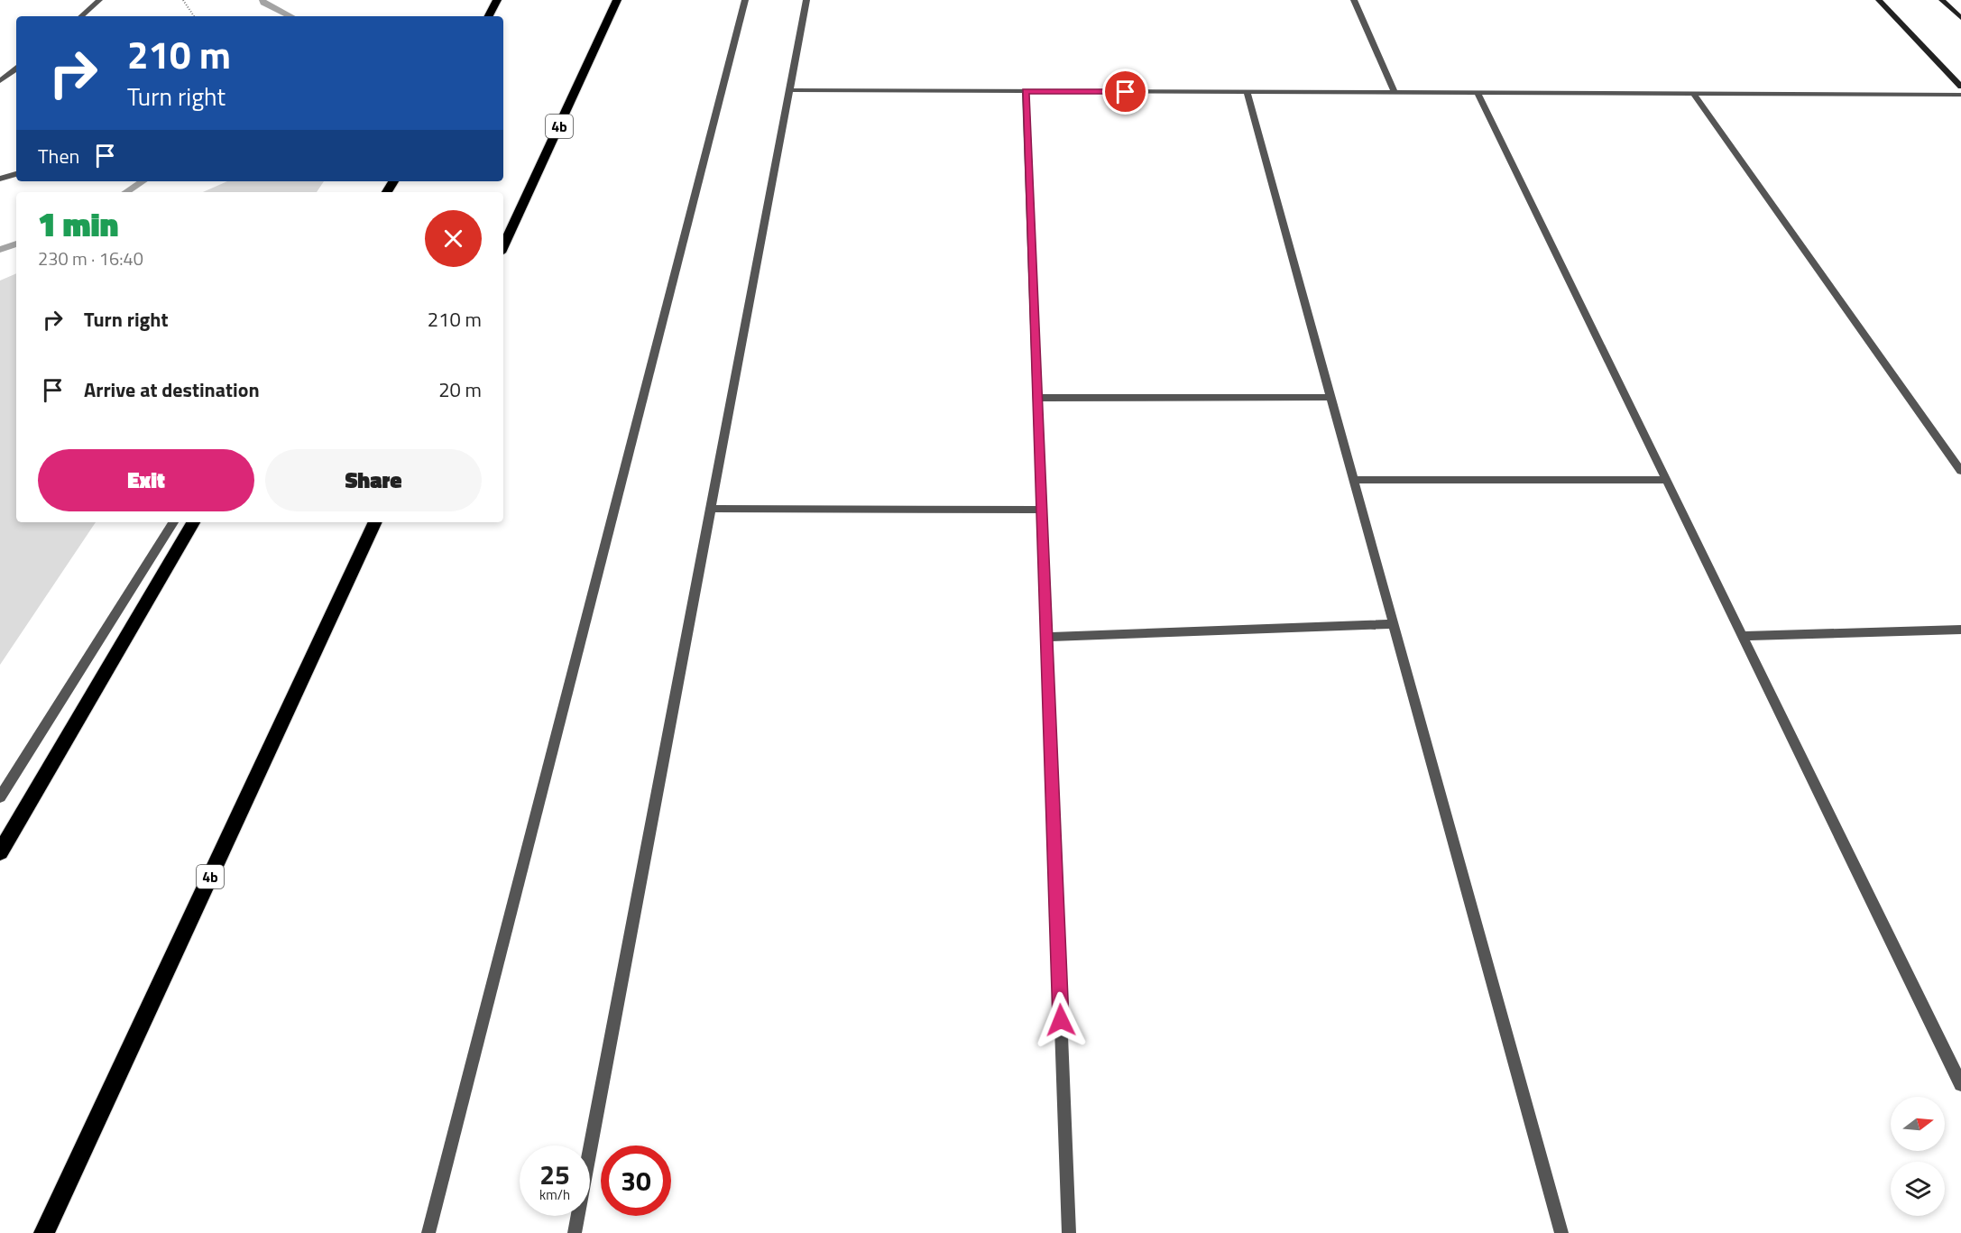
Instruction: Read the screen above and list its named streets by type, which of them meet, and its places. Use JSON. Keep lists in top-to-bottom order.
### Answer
{
  "streets": {
    "highway": ["4b"]
  },
  "north": "right",
  "page": {
    "turn": ["210 m", "Turn right"],
    "then": "Then",
    "heading": ["1 min", "230 m · 16:40"],
    "list": [
      {
        "name": "Turn right",
        "value": "210 m"
      },
      {
        "name": "Arrive at destination",
        "value": "20 m"
      }
    ],
    "buttons": ["Exit", "Share"],
    "speed": "25 km/h",
    "limit": "30"
  }
}
